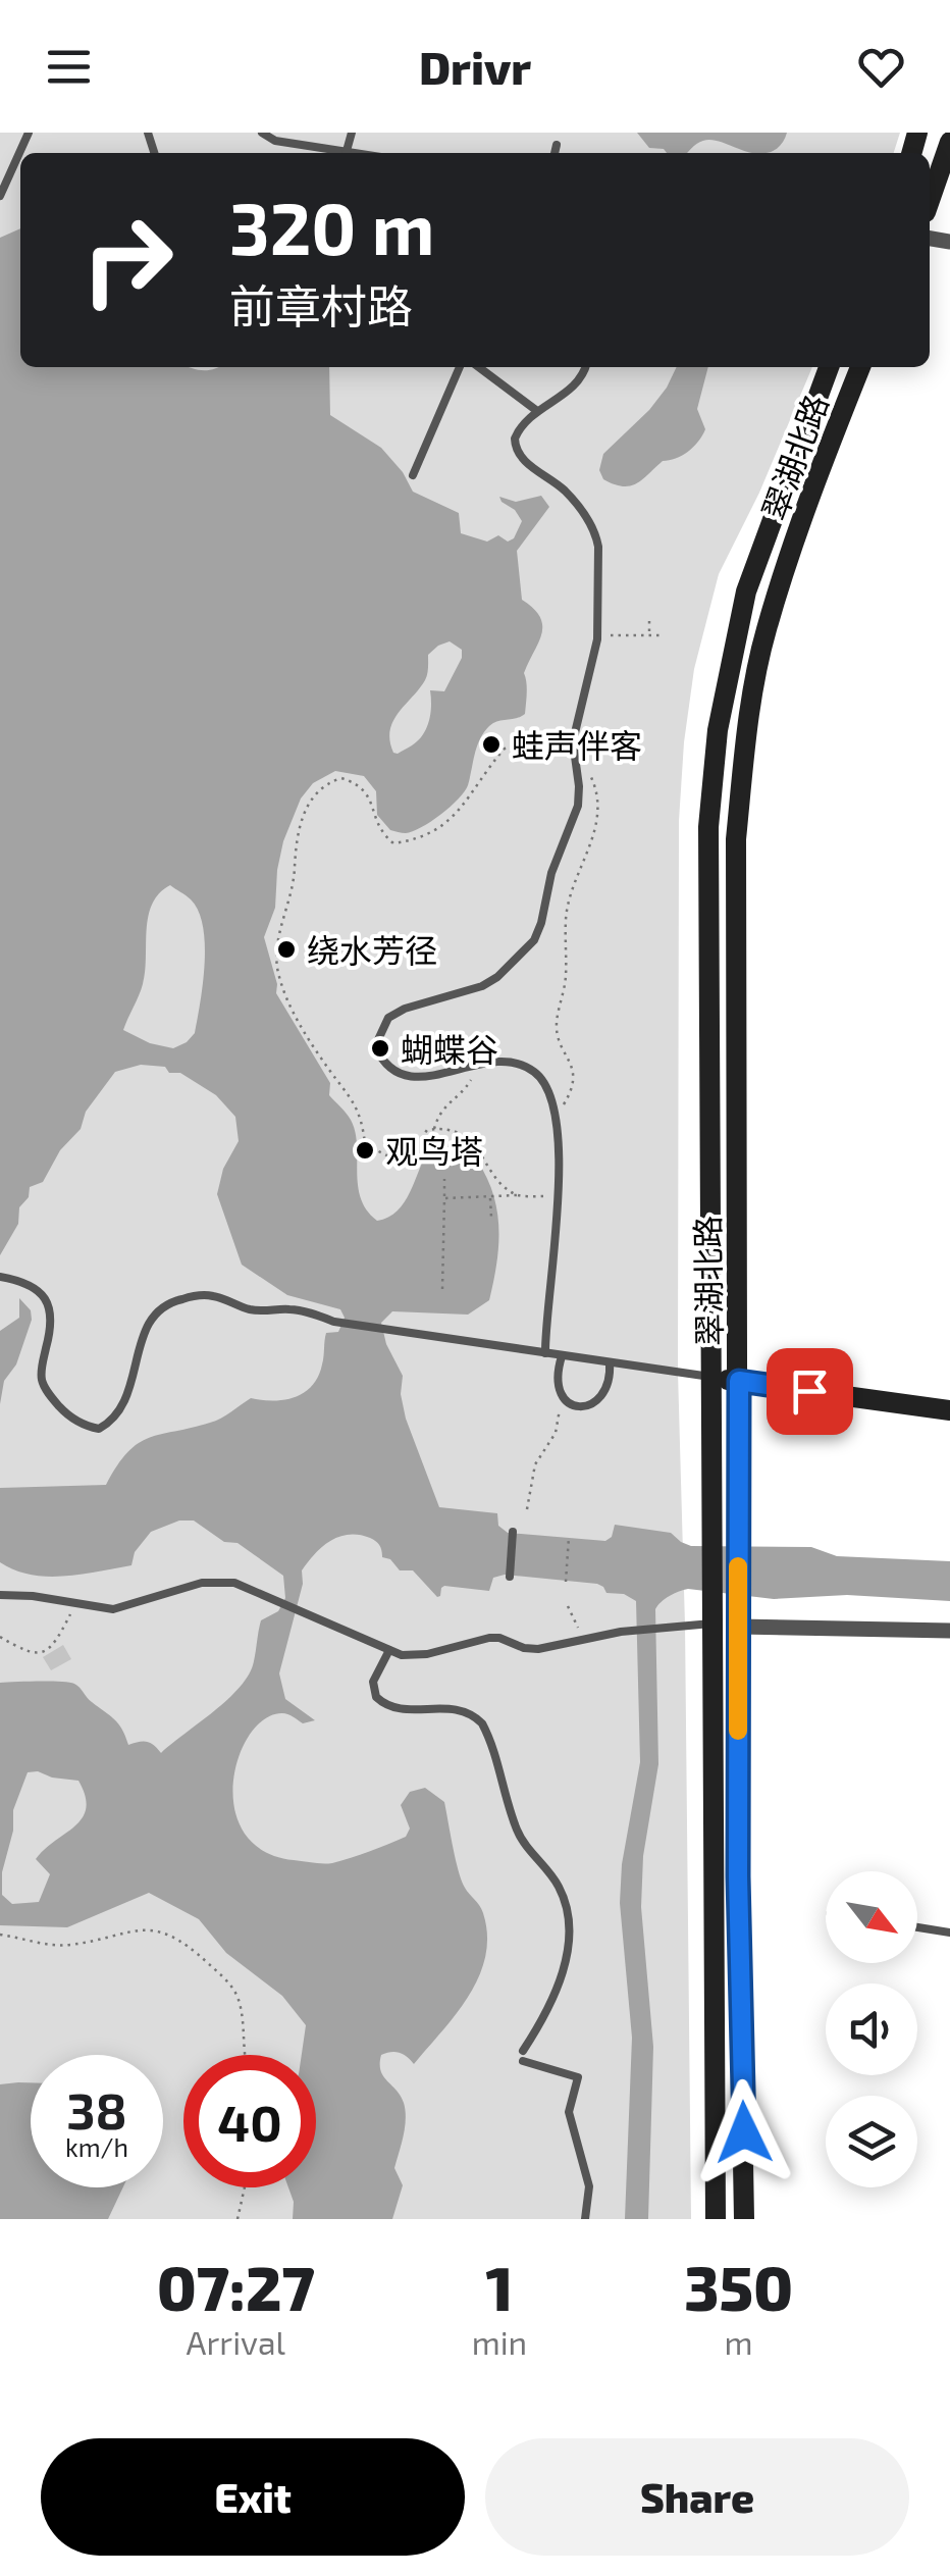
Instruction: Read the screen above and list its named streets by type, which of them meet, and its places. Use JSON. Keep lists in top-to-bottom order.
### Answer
{
  "streets": {
    "street": ["翠湖北路"]
  },
  "places": [
    "蛙声伴客",
    "绕水芳径",
    "蝴蝶谷",
    "观鸟塔"
  ],
  "north": "bottom right",
  "page": {
    "header": "Drivr",
    "turn": ["320 m", "前章村路"],
    "speed": "38 km/h",
    "limit": "40",
    "eta": [
      "07:27",
      "Arrival",
      "1",
      "min",
      "350",
      "m"
    ],
    "buttons": ["Exit", "Share"]
  }
}
